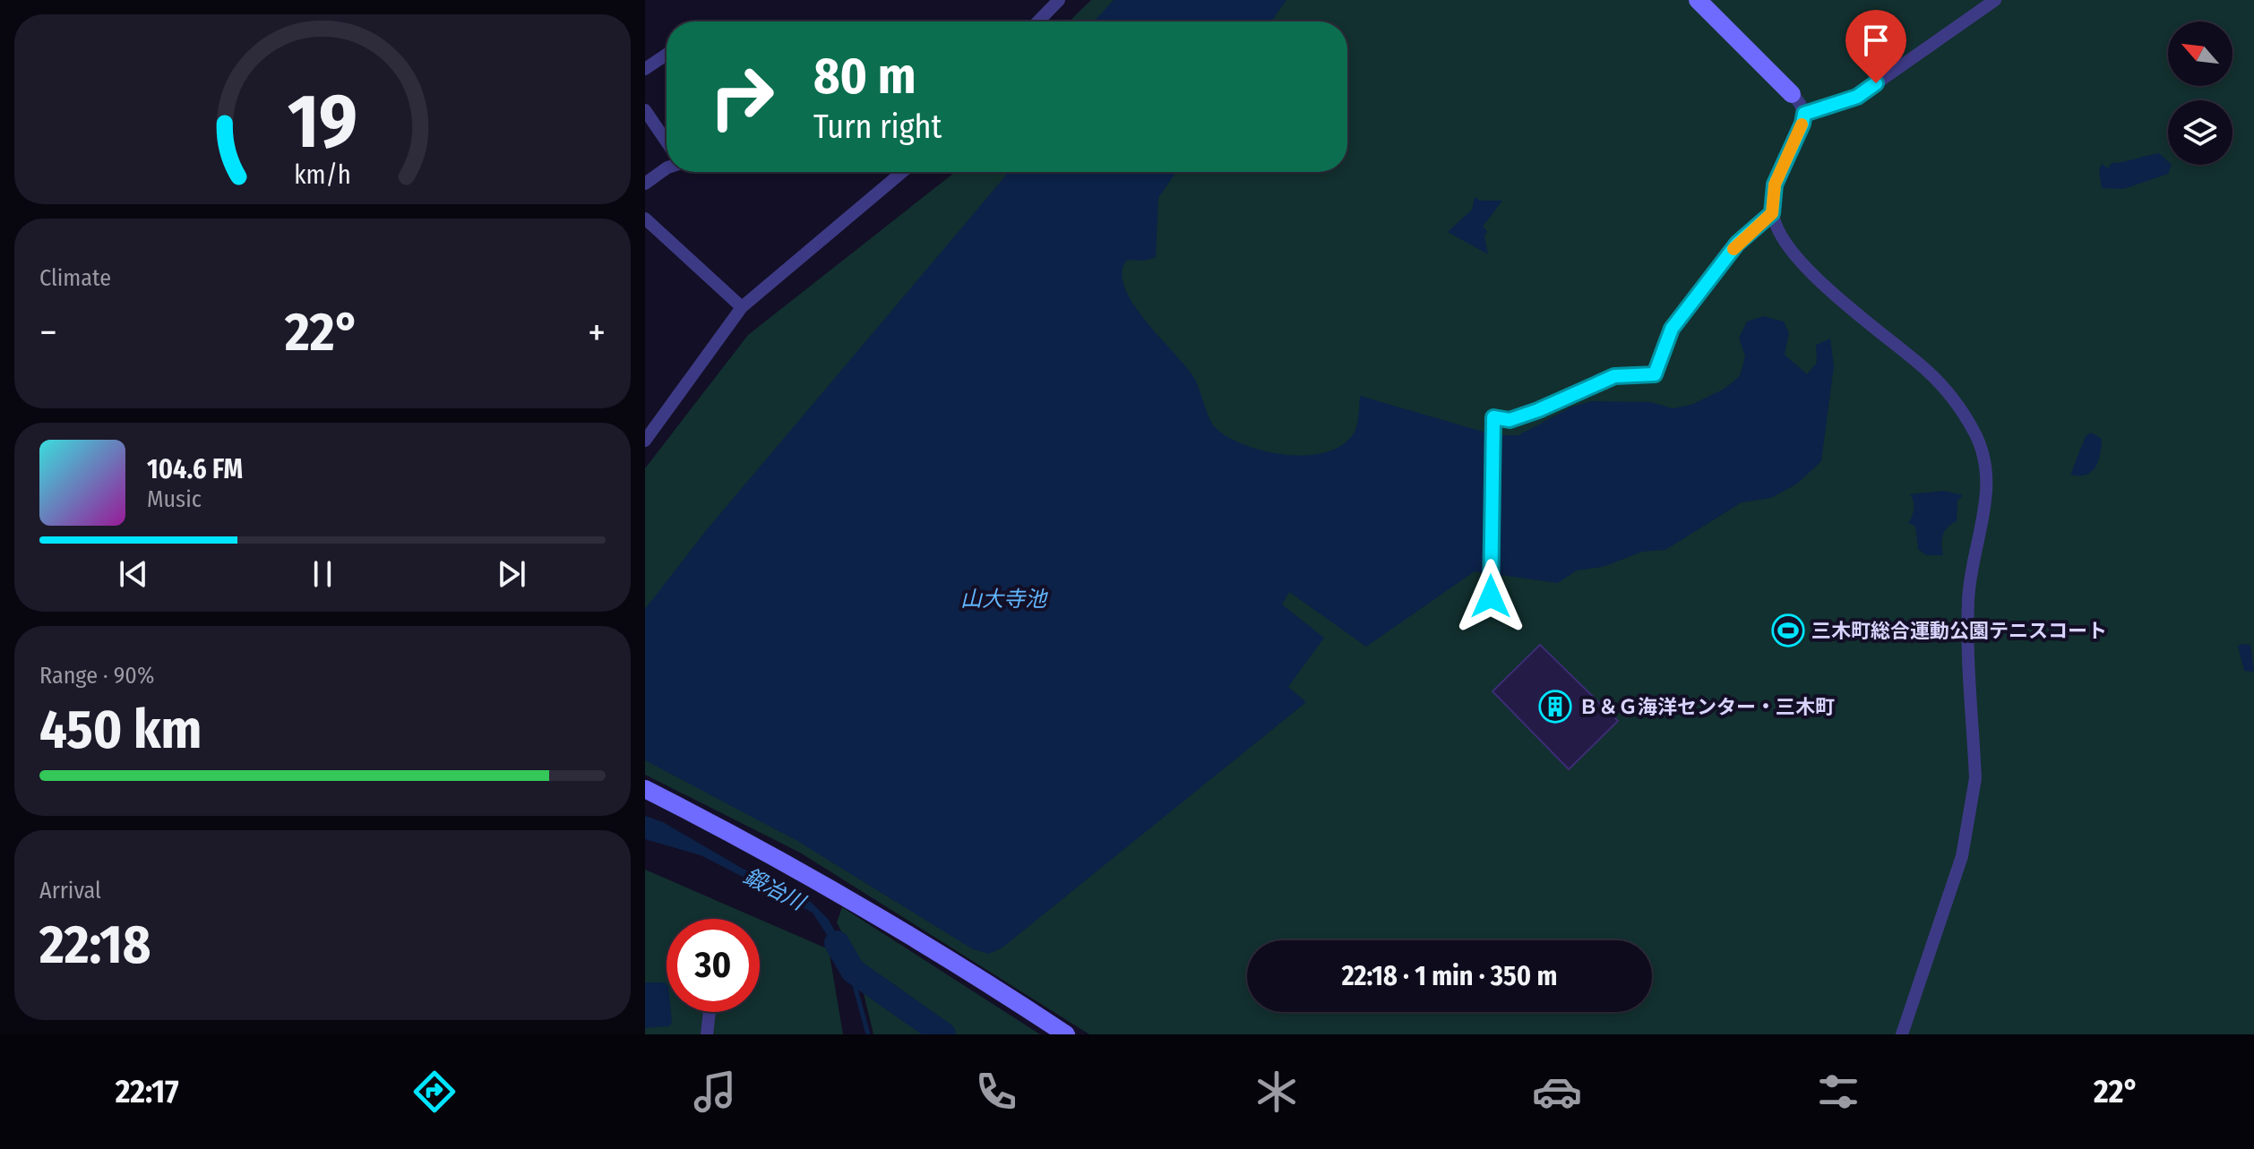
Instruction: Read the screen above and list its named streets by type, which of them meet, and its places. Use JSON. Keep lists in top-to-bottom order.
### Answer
{
  "water": ["山大寺池", "鍛冶川"],
  "places": {
    "sports": ["三木町総合運動公園テニスコート"],
    "building": ["Ｂ＆Ｇ海洋センター・三木町"]
  },
  "north": "top left",
  "page": {
    "turn": ["80 m", "Turn right"],
    "tile": [
      "Climate",
      ["Range · 90%", "450 km"],
      ["Arrival", "22:18"]
    ],
    "heat": ["−", "22°", "+"],
    "song": ["104.6 FM", "Music"],
    "limit": "30",
    "trip": "22:18 · 1 min · 350 m",
    "tabs": ["22:17", "22°"],
    "gauge": ["19", "km/h"]
  }
}
